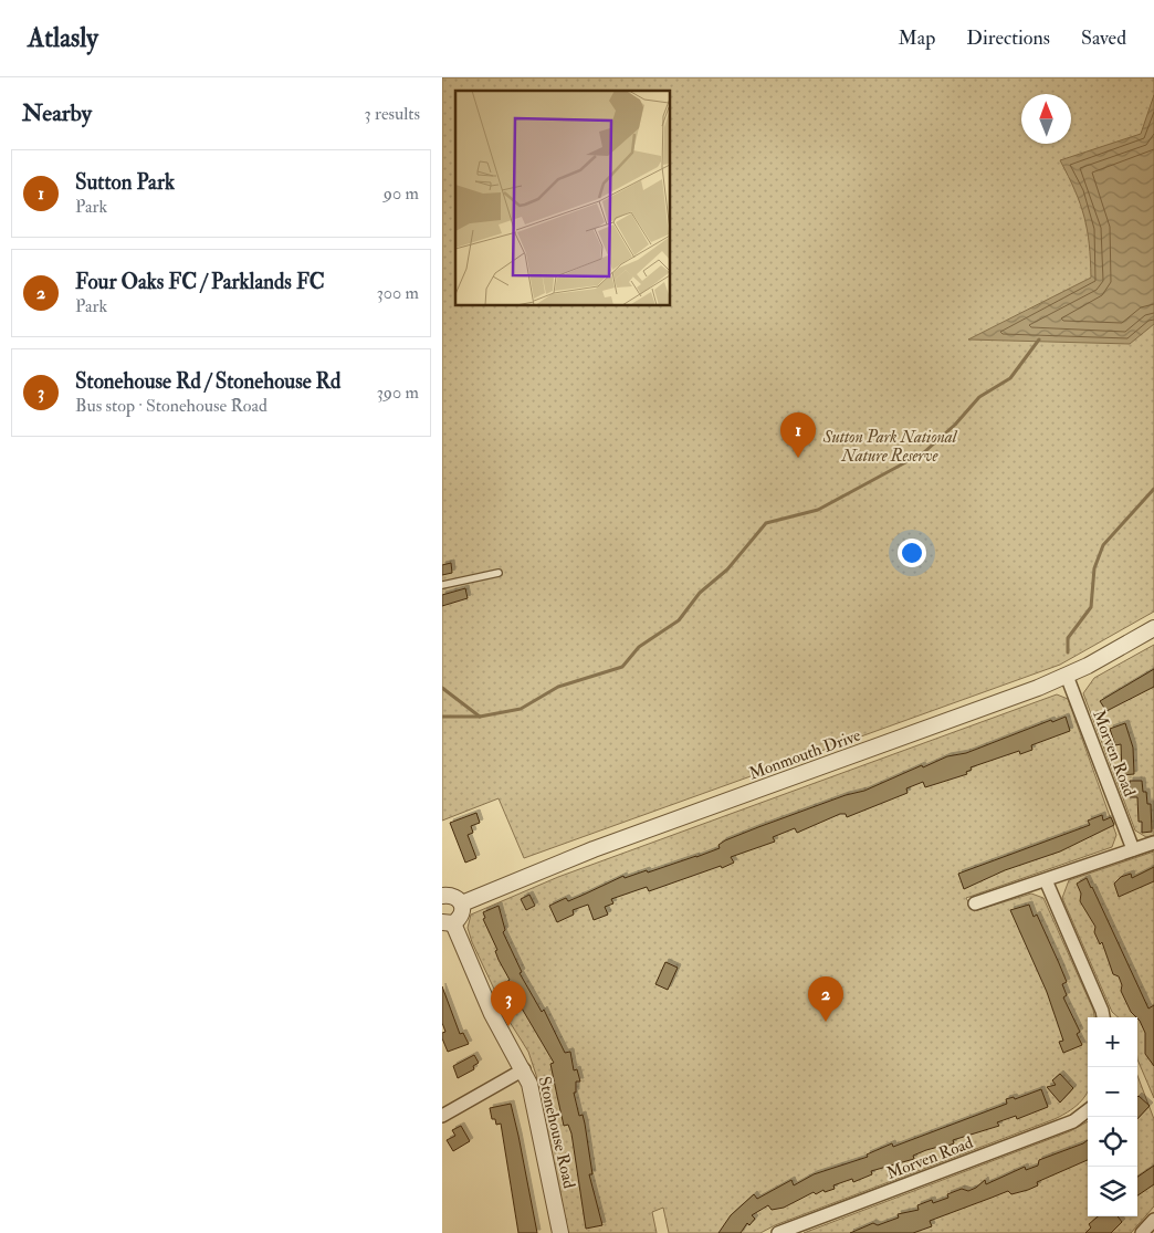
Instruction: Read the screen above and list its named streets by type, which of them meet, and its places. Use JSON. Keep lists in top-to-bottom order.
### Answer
{
  "streets": {
    "street": ["Morven Road", "Monmouth Drive", "Stonehouse Road"]
  },
  "crossings": [
    ["Morven Road", "Monmouth Drive"]
  ],
  "parks": ["Sutton Park National Nature Reserve"],
  "north": "top",
  "page": {
    "header": "Atlasly",
    "nav": ["Map", "Directions", "Saved"],
    "heading": ["Nearby", "3 results"],
    "list": [
      {
        "mark": "1",
        "name": "Sutton Park",
        "note": "Park",
        "value": "90 m"
      },
      {
        "mark": "2",
        "name": "Four Oaks FC / Parklands FC",
        "note": "Park",
        "value": "300 m"
      },
      {
        "mark": "3",
        "name": "Stonehouse Rd / Stonehouse Rd",
        "note": "Bus stop · Stonehouse Road",
        "value": "390 m"
      }
    ],
    "pins": ["1", "2", "3"],
    "map_buttons": ["+", "−"]
  }
}
